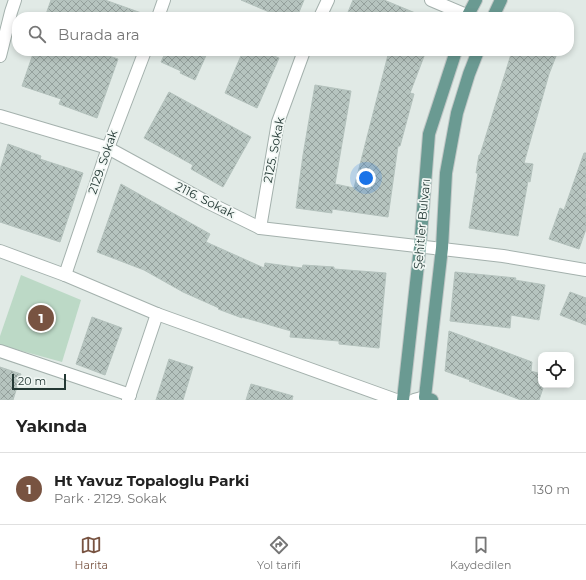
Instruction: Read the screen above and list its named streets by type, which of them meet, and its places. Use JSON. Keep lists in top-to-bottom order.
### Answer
{
  "streets": {
    "main road": ["Şehitler Bulvarı"],
    "street": ["2125. Sokak", "2129. Sokak", "2116. Sokak"]
  },
  "crossings": [
    ["2125. Sokak", "2116. Sokak"],
    ["2129. Sokak", "2116. Sokak"],
    ["2116. Sokak", "Şehitler Bulvarı"]
  ],
  "scale_bar": "20 m",
  "page": {
    "search": "Burada ara",
    "pins": "1",
    "scale": "20 m",
    "heading": "Yakında",
    "list": [
      {
        "mark": "1",
        "name": "Ht Yavuz Topaloglu Parki",
        "note": "Park · 2129. Sokak",
        "value": "130 m"
      }
    ],
    "nav": ["Harita", "Yol tarifi", "Kaydedilen"]
  }
}
